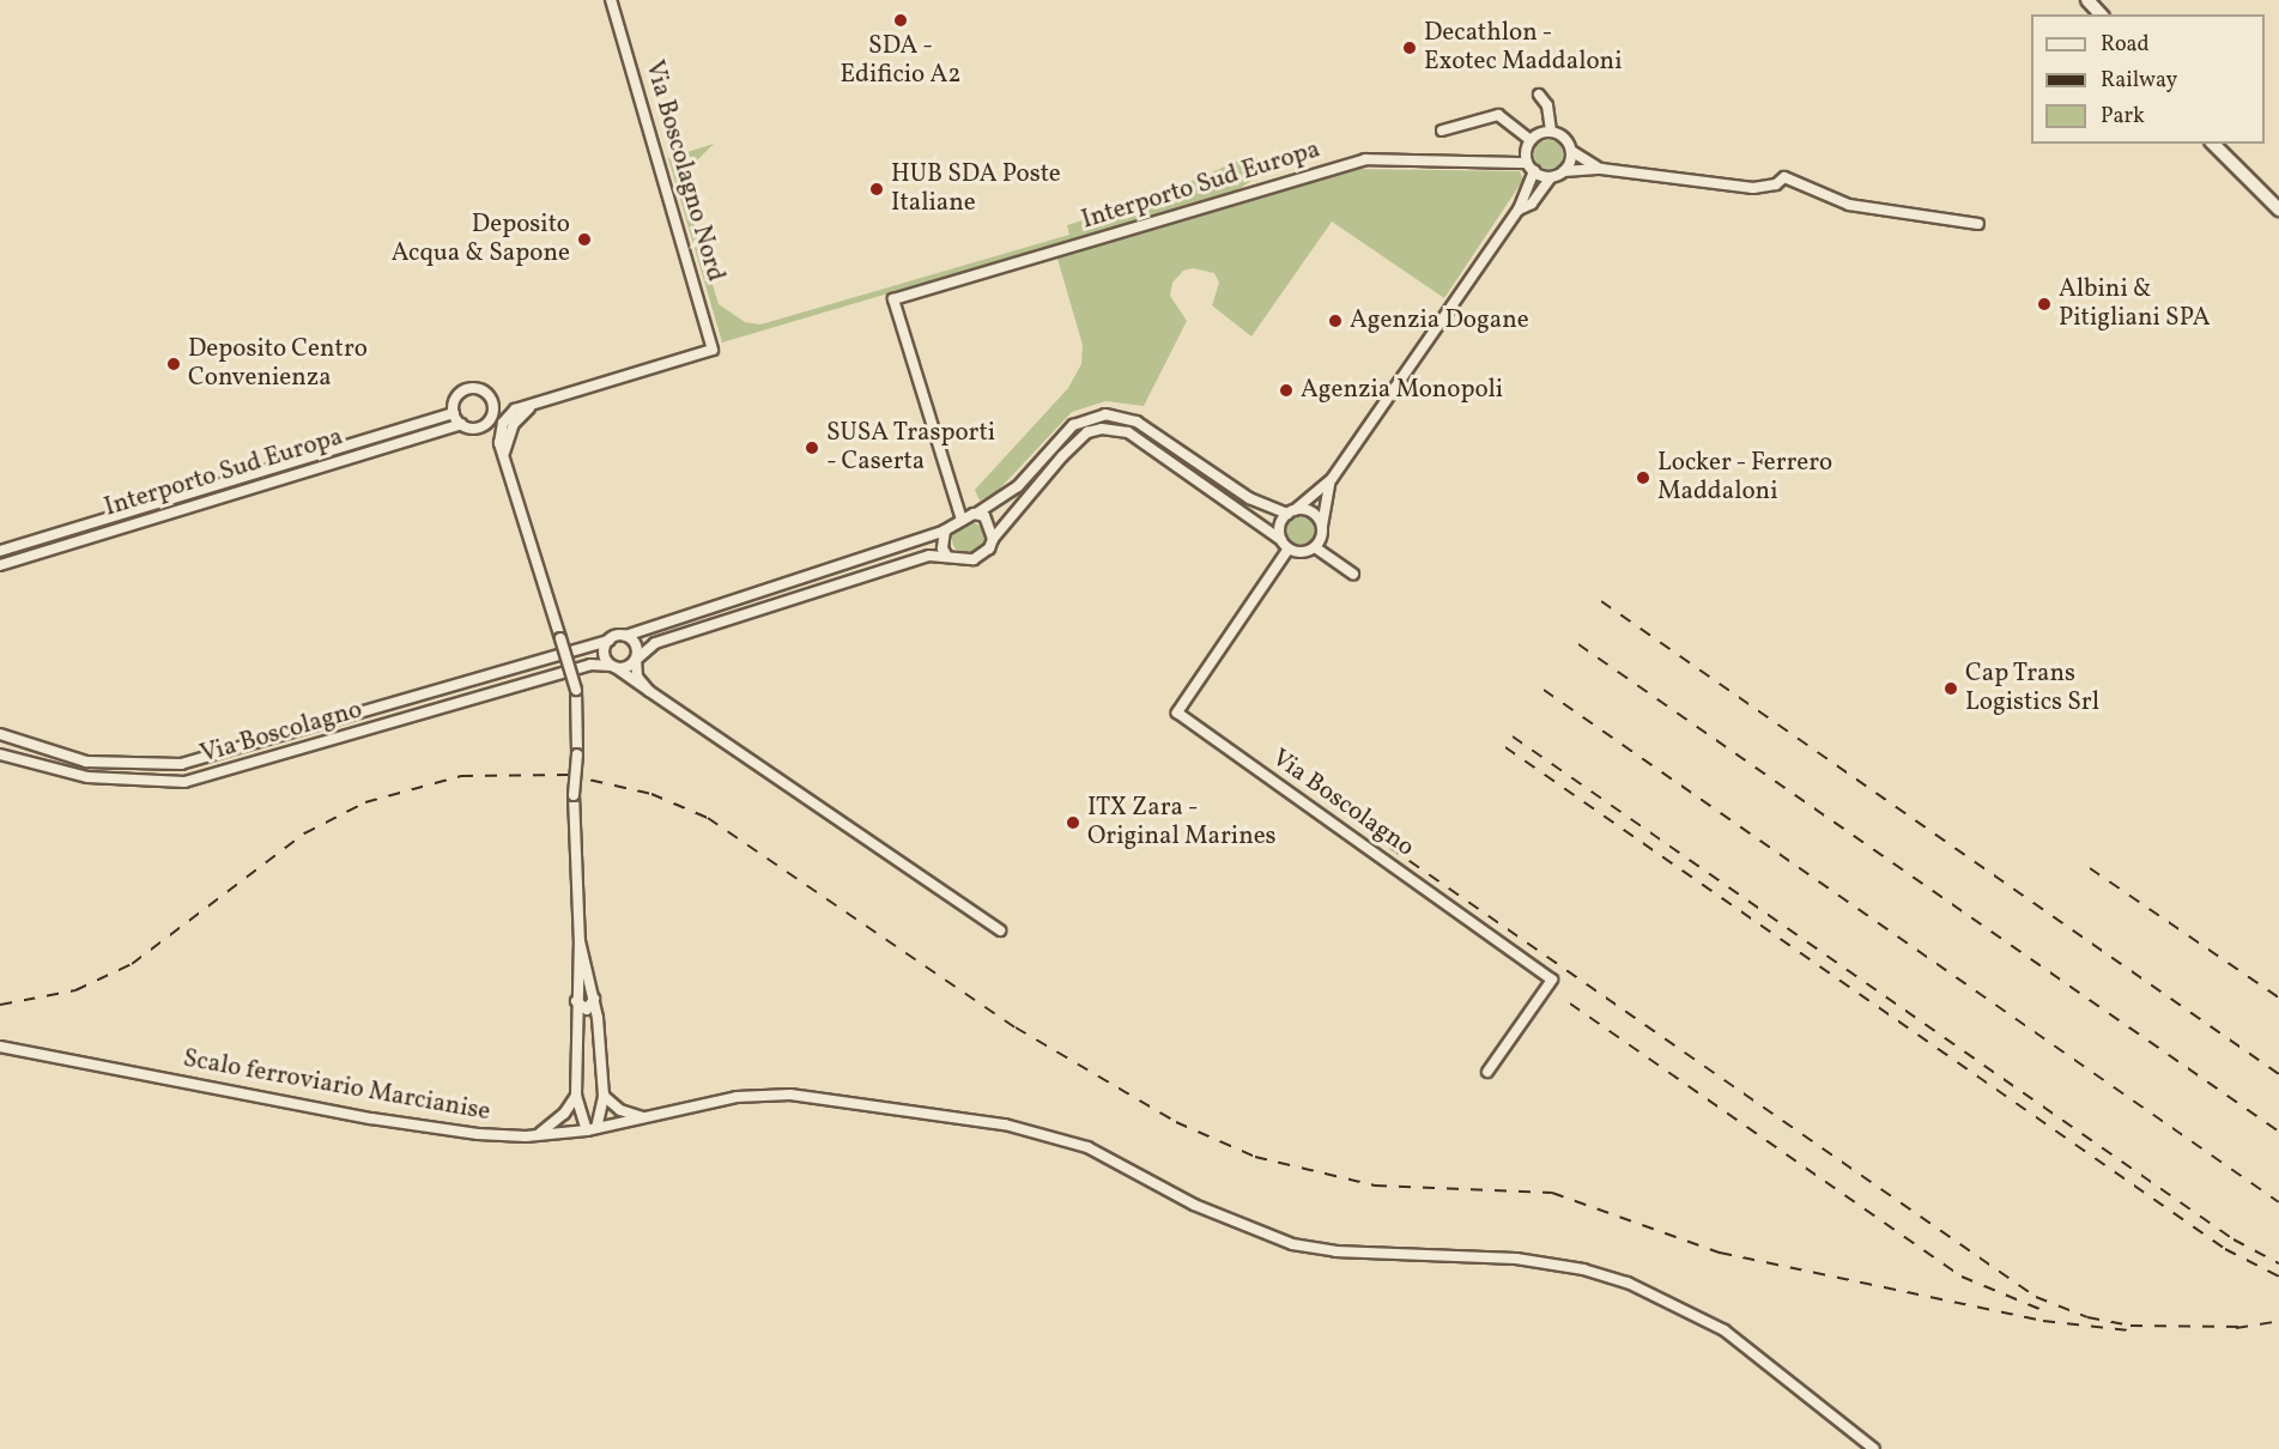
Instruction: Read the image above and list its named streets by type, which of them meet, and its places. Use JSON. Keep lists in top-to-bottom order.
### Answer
{
  "streets": {
    "street": [
      "Via Boscolagno Nord",
      "Interporto Sud Europa",
      "Via Boscolagno",
      "Scalo ferroviario Marcianise"
    ]
  },
  "crossings": [
    ["Interporto Sud Europa", "Via Boscolagno"]
  ],
  "places": [
    "SDA - Edificio A2",
    "Decathlon - Exotec Maddaloni",
    "HUB SDA Poste Italiane",
    "Deposito Acqua & Sapone",
    "Albini & Pitigliani SPA",
    "Agenzia Dogane",
    "Deposito Centro Convenienza",
    "Agenzia Monopoli",
    "SUSA Trasporti - Caserta",
    "Locker - Ferrero Maddaloni",
    "Cap Trans Logistics Srl",
    "ITX Zara - Original Marines"
  ],
  "legend": ["Road", "Railway", "Park"]
}
